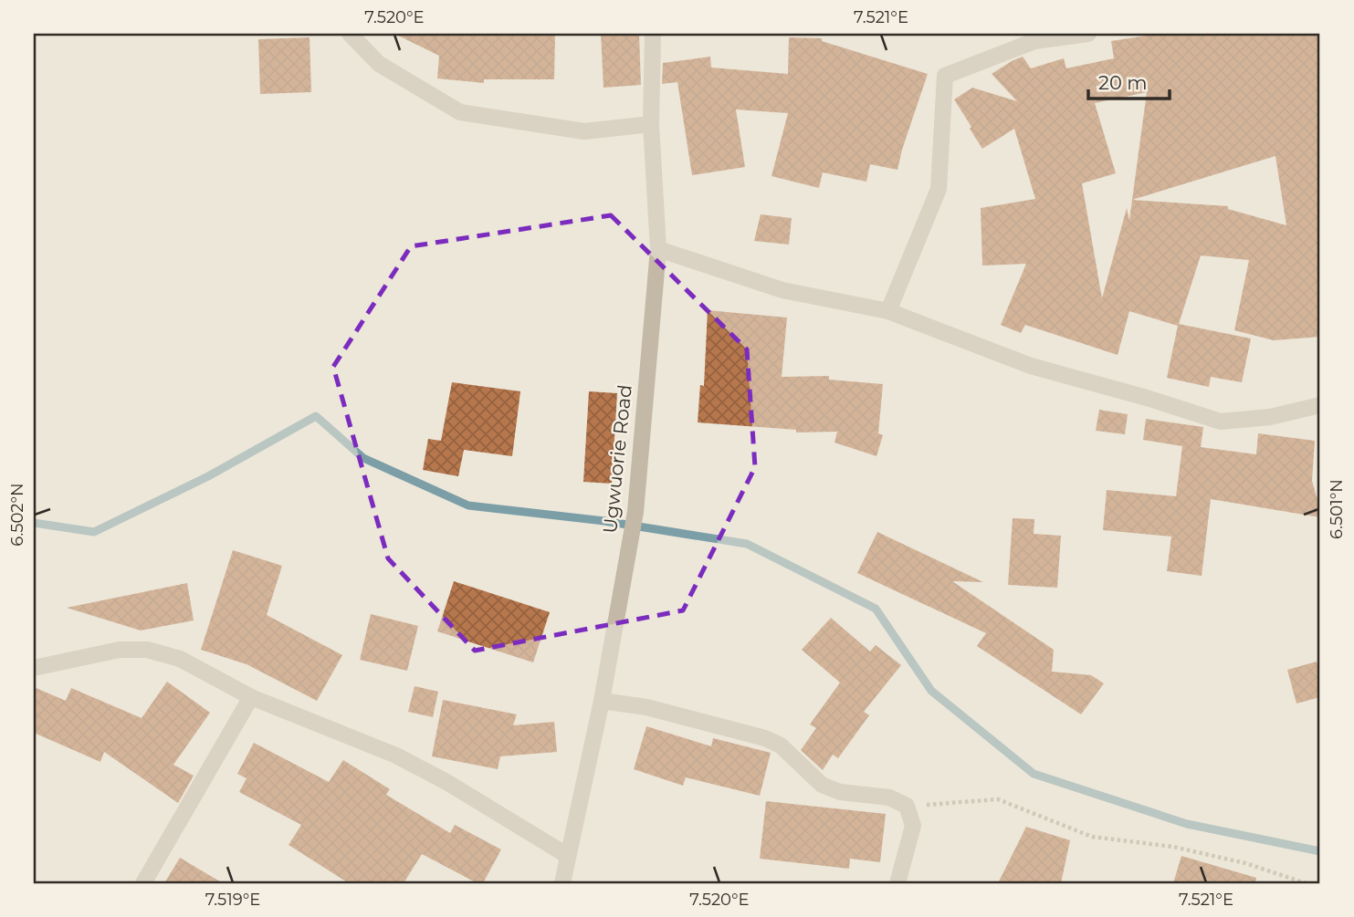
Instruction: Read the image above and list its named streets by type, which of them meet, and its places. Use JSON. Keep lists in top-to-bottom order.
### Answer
{
  "streets": {
    "street": ["Ugwuorie Road"]
  },
  "scale_bar": "20 m",
  "coordinates": [
    "7.520°E",
    "7.521°E",
    "6.501°N",
    "6.502°N",
    "7.519°E"
  ]
}
